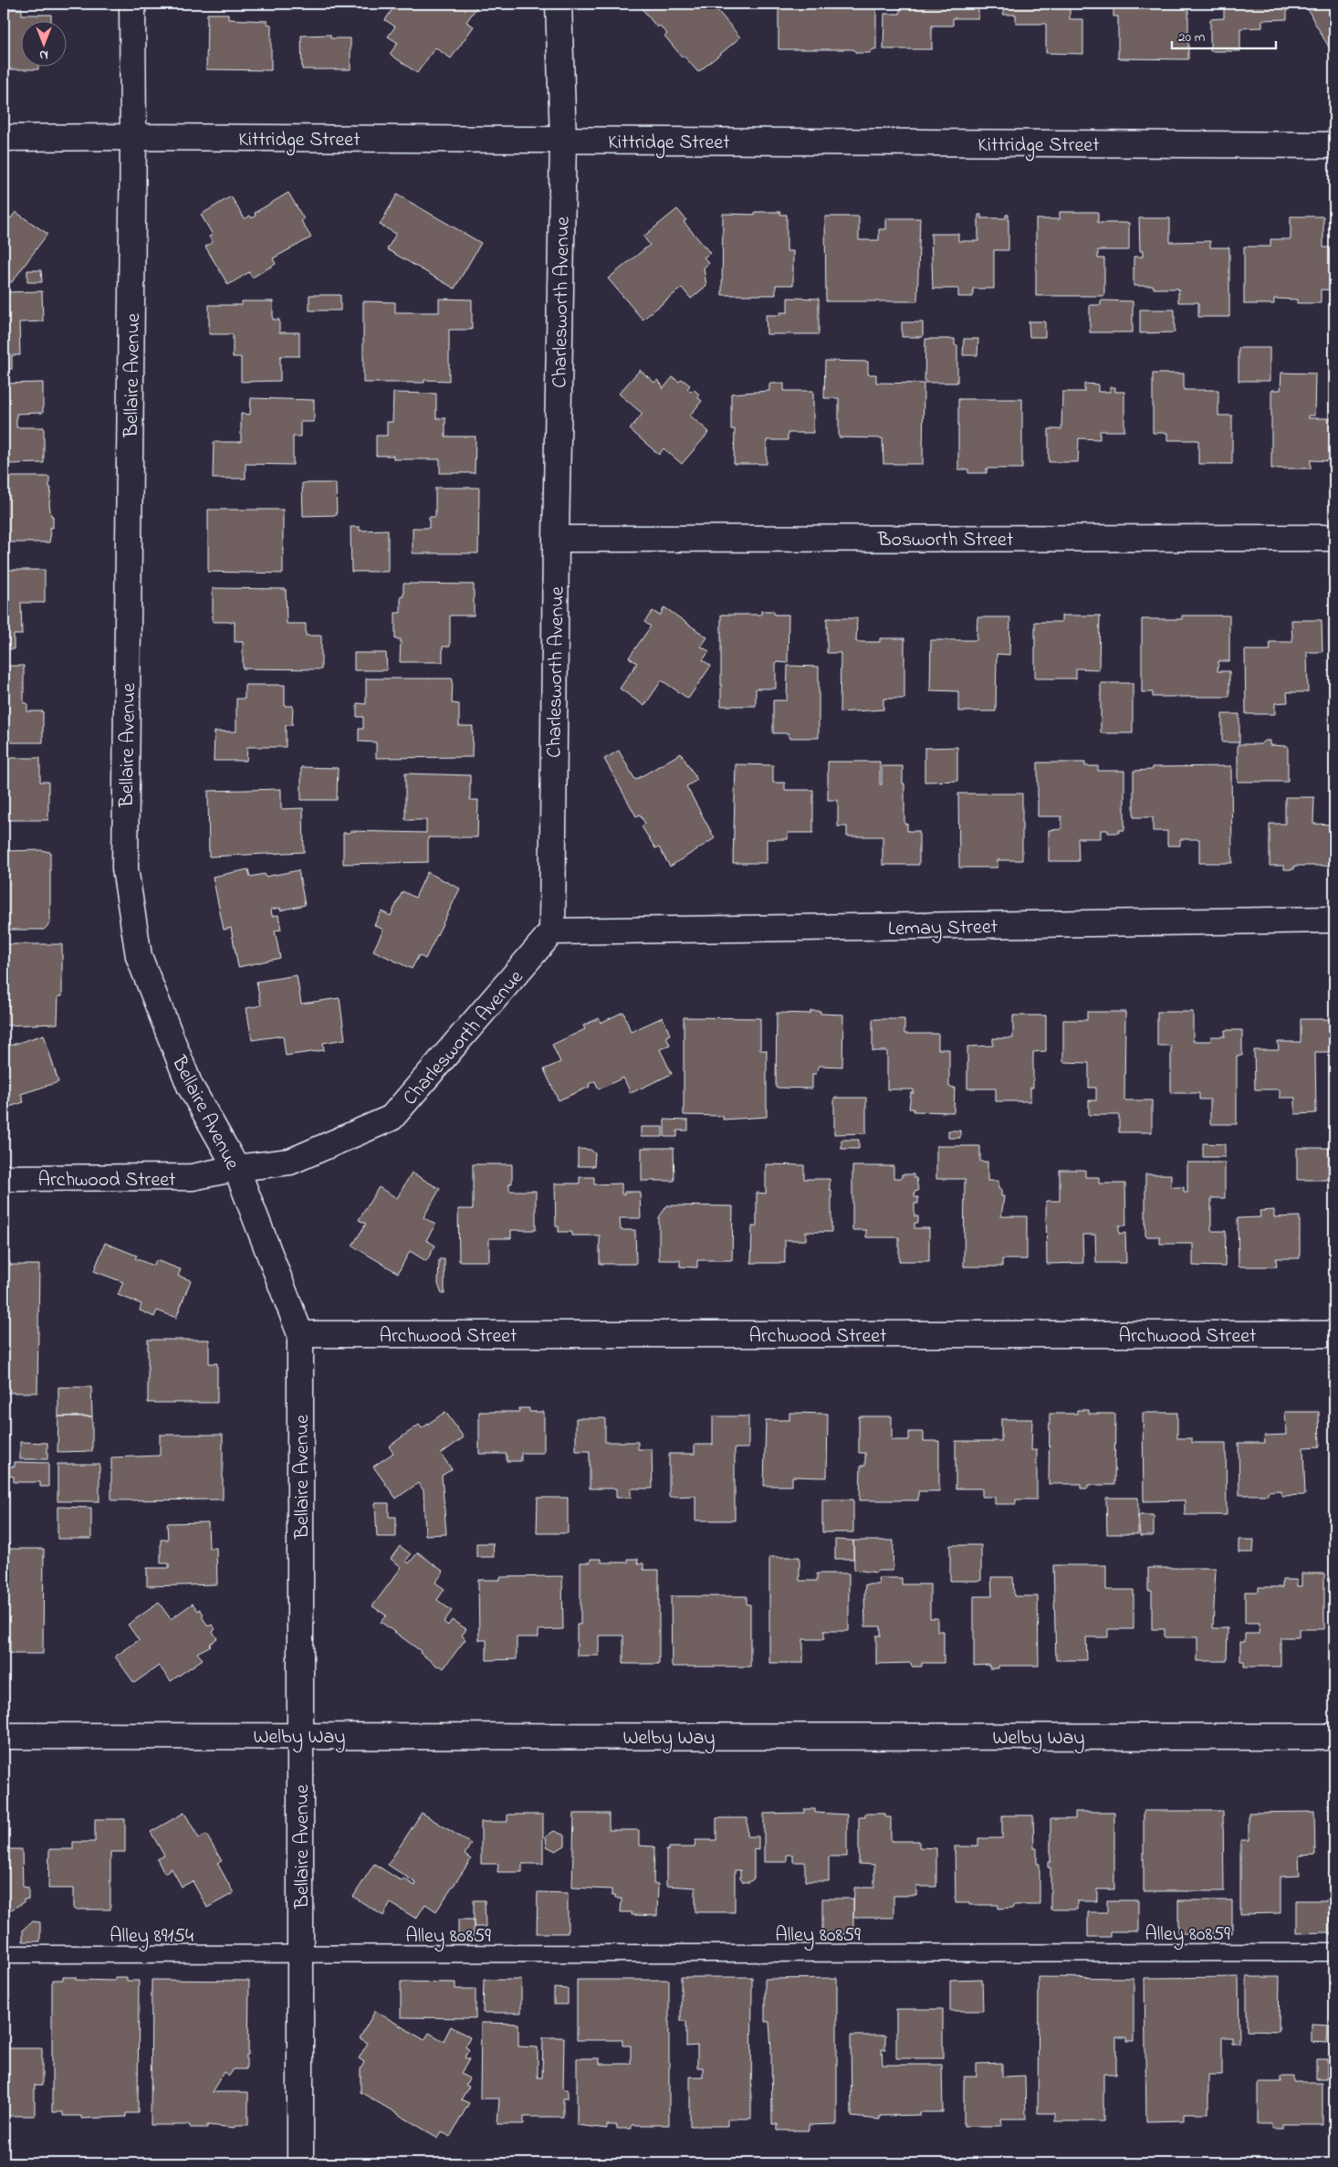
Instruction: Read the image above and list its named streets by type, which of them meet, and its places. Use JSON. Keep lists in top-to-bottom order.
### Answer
{
  "streets": {
    "street": [
      "Kittridge Street",
      "Charlesworth Avenue",
      "Bellaire Avenue",
      "Bosworth Street",
      "Lemay Street",
      "Archwood Street",
      "Welby Way"
    ],
    "lane": ["Alley 80859", "Alley 89154"]
  },
  "crossings": [
    ["Kittridge Street", "Charlesworth Avenue"],
    ["Kittridge Street", "Bellaire Avenue"],
    ["Charlesworth Avenue", "Bellaire Avenue"],
    ["Charlesworth Avenue", "Bosworth Street"],
    ["Charlesworth Avenue", "Lemay Street"],
    ["Charlesworth Avenue", "Archwood Street"],
    ["Bellaire Avenue", "Archwood Street"],
    ["Bellaire Avenue", "Welby Way"],
    ["Bellaire Avenue", "Alley 80859"],
    ["Bellaire Avenue", "Alley 89154"],
    ["Alley 80859", "Alley 89154"]
  ],
  "scale_bar": "20 m",
  "north": "bottom"
}
